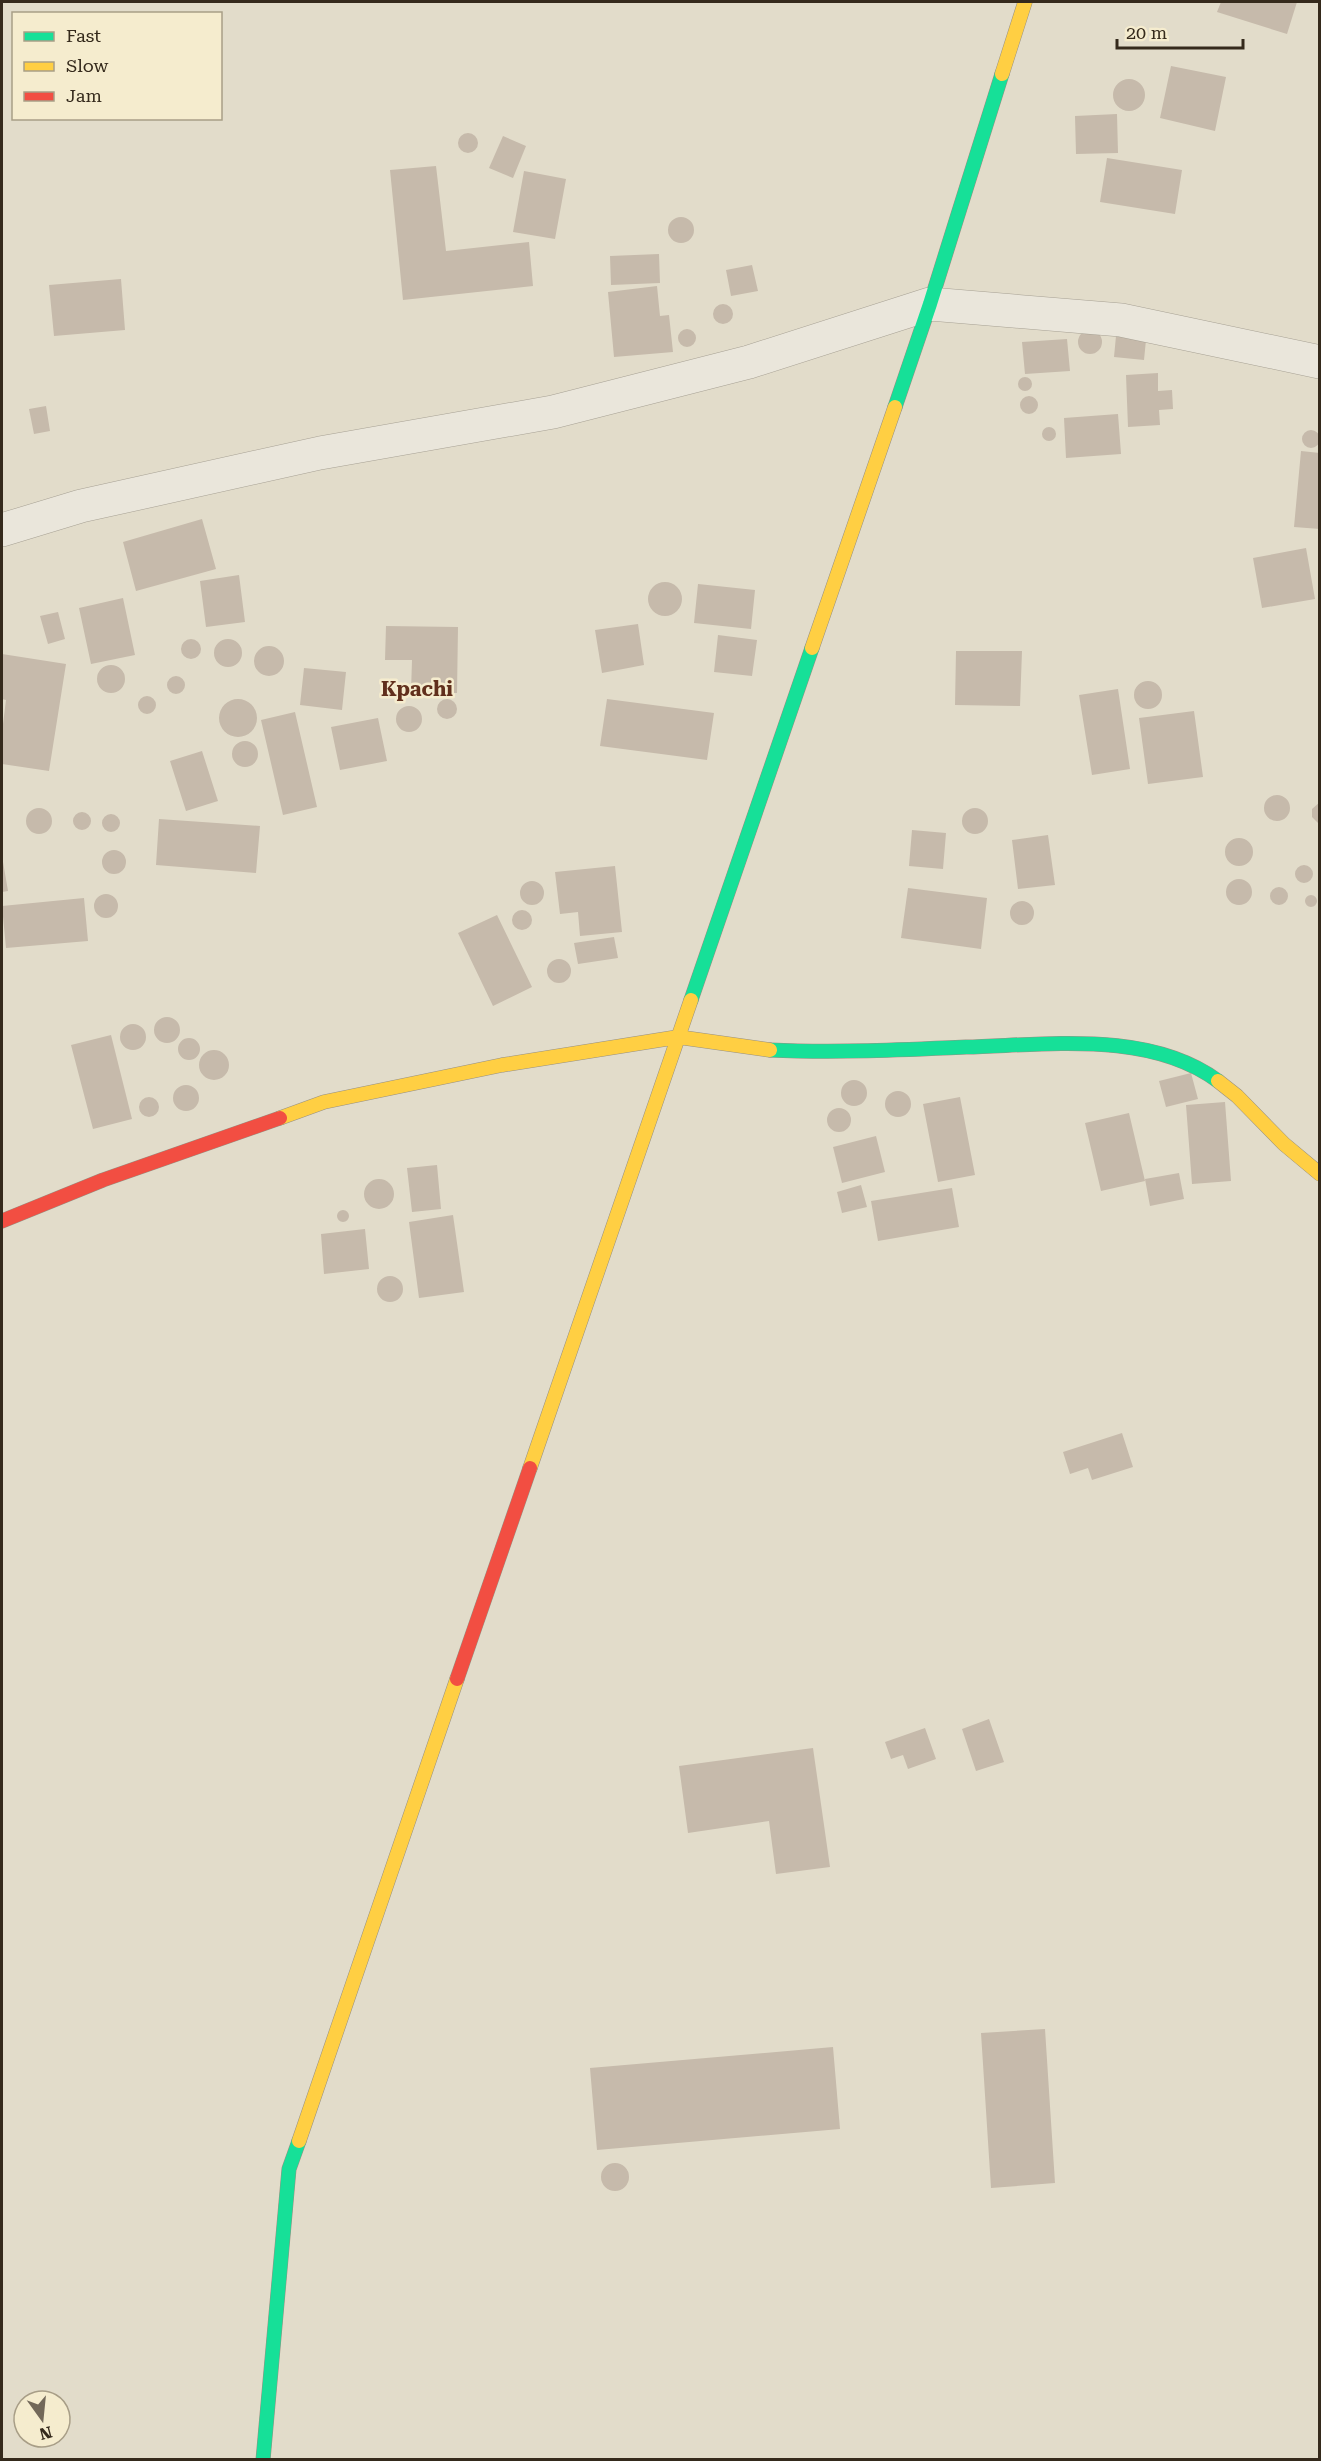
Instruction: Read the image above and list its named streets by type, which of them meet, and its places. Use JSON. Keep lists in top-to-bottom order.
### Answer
{
  "districts": ["Kpachi"],
  "legend": ["Fast", "Slow", "Jam"],
  "scale_bar": "20 m",
  "north": "bottom"
}
